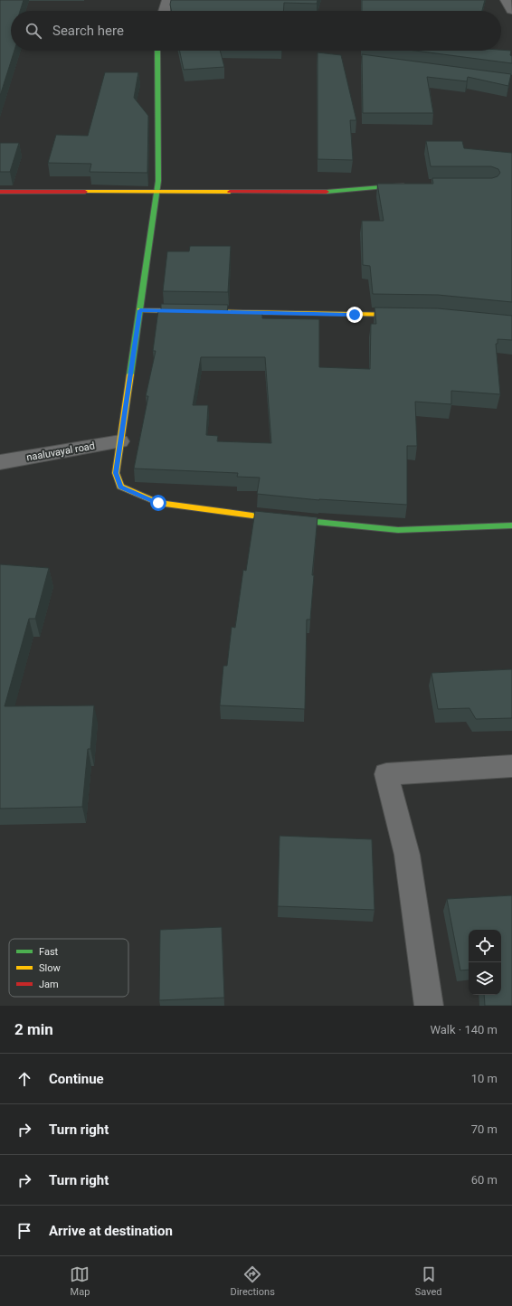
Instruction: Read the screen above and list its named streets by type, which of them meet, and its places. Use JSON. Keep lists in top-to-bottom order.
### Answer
{
  "streets": {
    "street": ["naaluvayal road"]
  },
  "legend": ["Fast", "Slow", "Jam"],
  "page": {
    "search": "Search here",
    "heading": ["2 min", "Walk · 140 m"],
    "list": [
      ["Continue", "10 m"],
      ["Turn right", "70 m"],
      ["Turn right", "60 m"],
      "Arrive at destination"
    ],
    "nav": ["Map", "Directions", "Saved"]
  }
}
